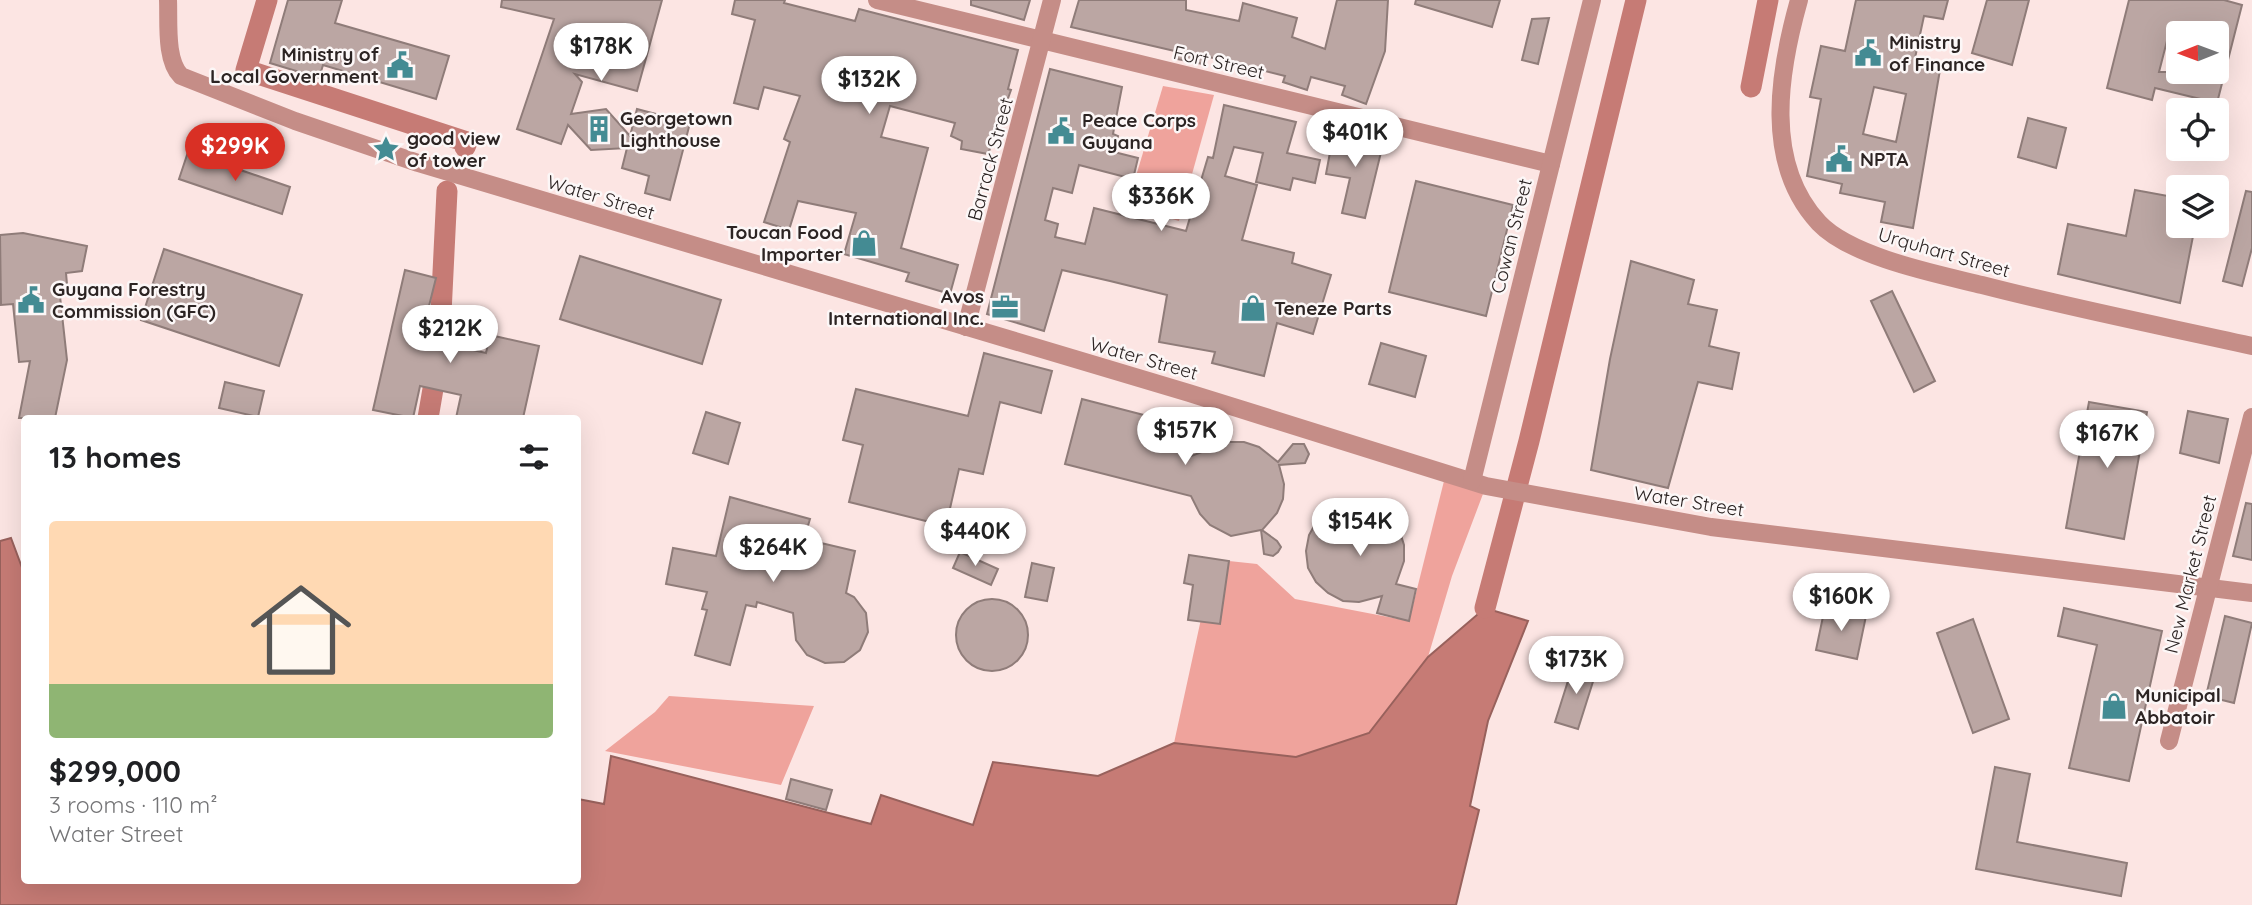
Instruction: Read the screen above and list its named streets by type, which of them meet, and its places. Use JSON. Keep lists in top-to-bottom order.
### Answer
{
  "streets": {
    "street": [
      "Fort Street",
      "Barrack Street",
      "Water Street",
      "Cowan Street",
      "Urquhart Street",
      "New Market Street"
    ]
  },
  "crossings": [
    ["Fort Street", "Barrack Street"],
    ["Fort Street", "Cowan Street"],
    ["Barrack Street", "Water Street"],
    ["Water Street", "Cowan Street"],
    ["Water Street", "New Market Street"]
  ],
  "places": {
    "public building": [
      "Ministry of Finance",
      "Ministry of Local Government",
      "Peace Corps Guyana",
      "NPTA",
      "Guyana Forestry Commission (GFC)"
    ],
    "building": ["Georgetown Lighthouse"],
    "place": ["good view of tower"],
    "shop": ["Toucan Food Importer", "Teneze Parts", "Municipal Abbatoir"],
    "office": ["Avos International Inc."]
  },
  "north": "left",
  "page": {
    "price": [
      "$178K",
      "$132K",
      "$401K",
      "$299K",
      "$336K",
      "$212K",
      "$157K",
      "$167K",
      "$154K",
      "$440K",
      "$264K",
      "$160K",
      "$173K"
    ],
    "heading": "13 homes",
    "list": [
      {
        "name": "$299,000",
        "note": "3 rooms · 110 m² · Water Street"
      }
    ]
  }
}
